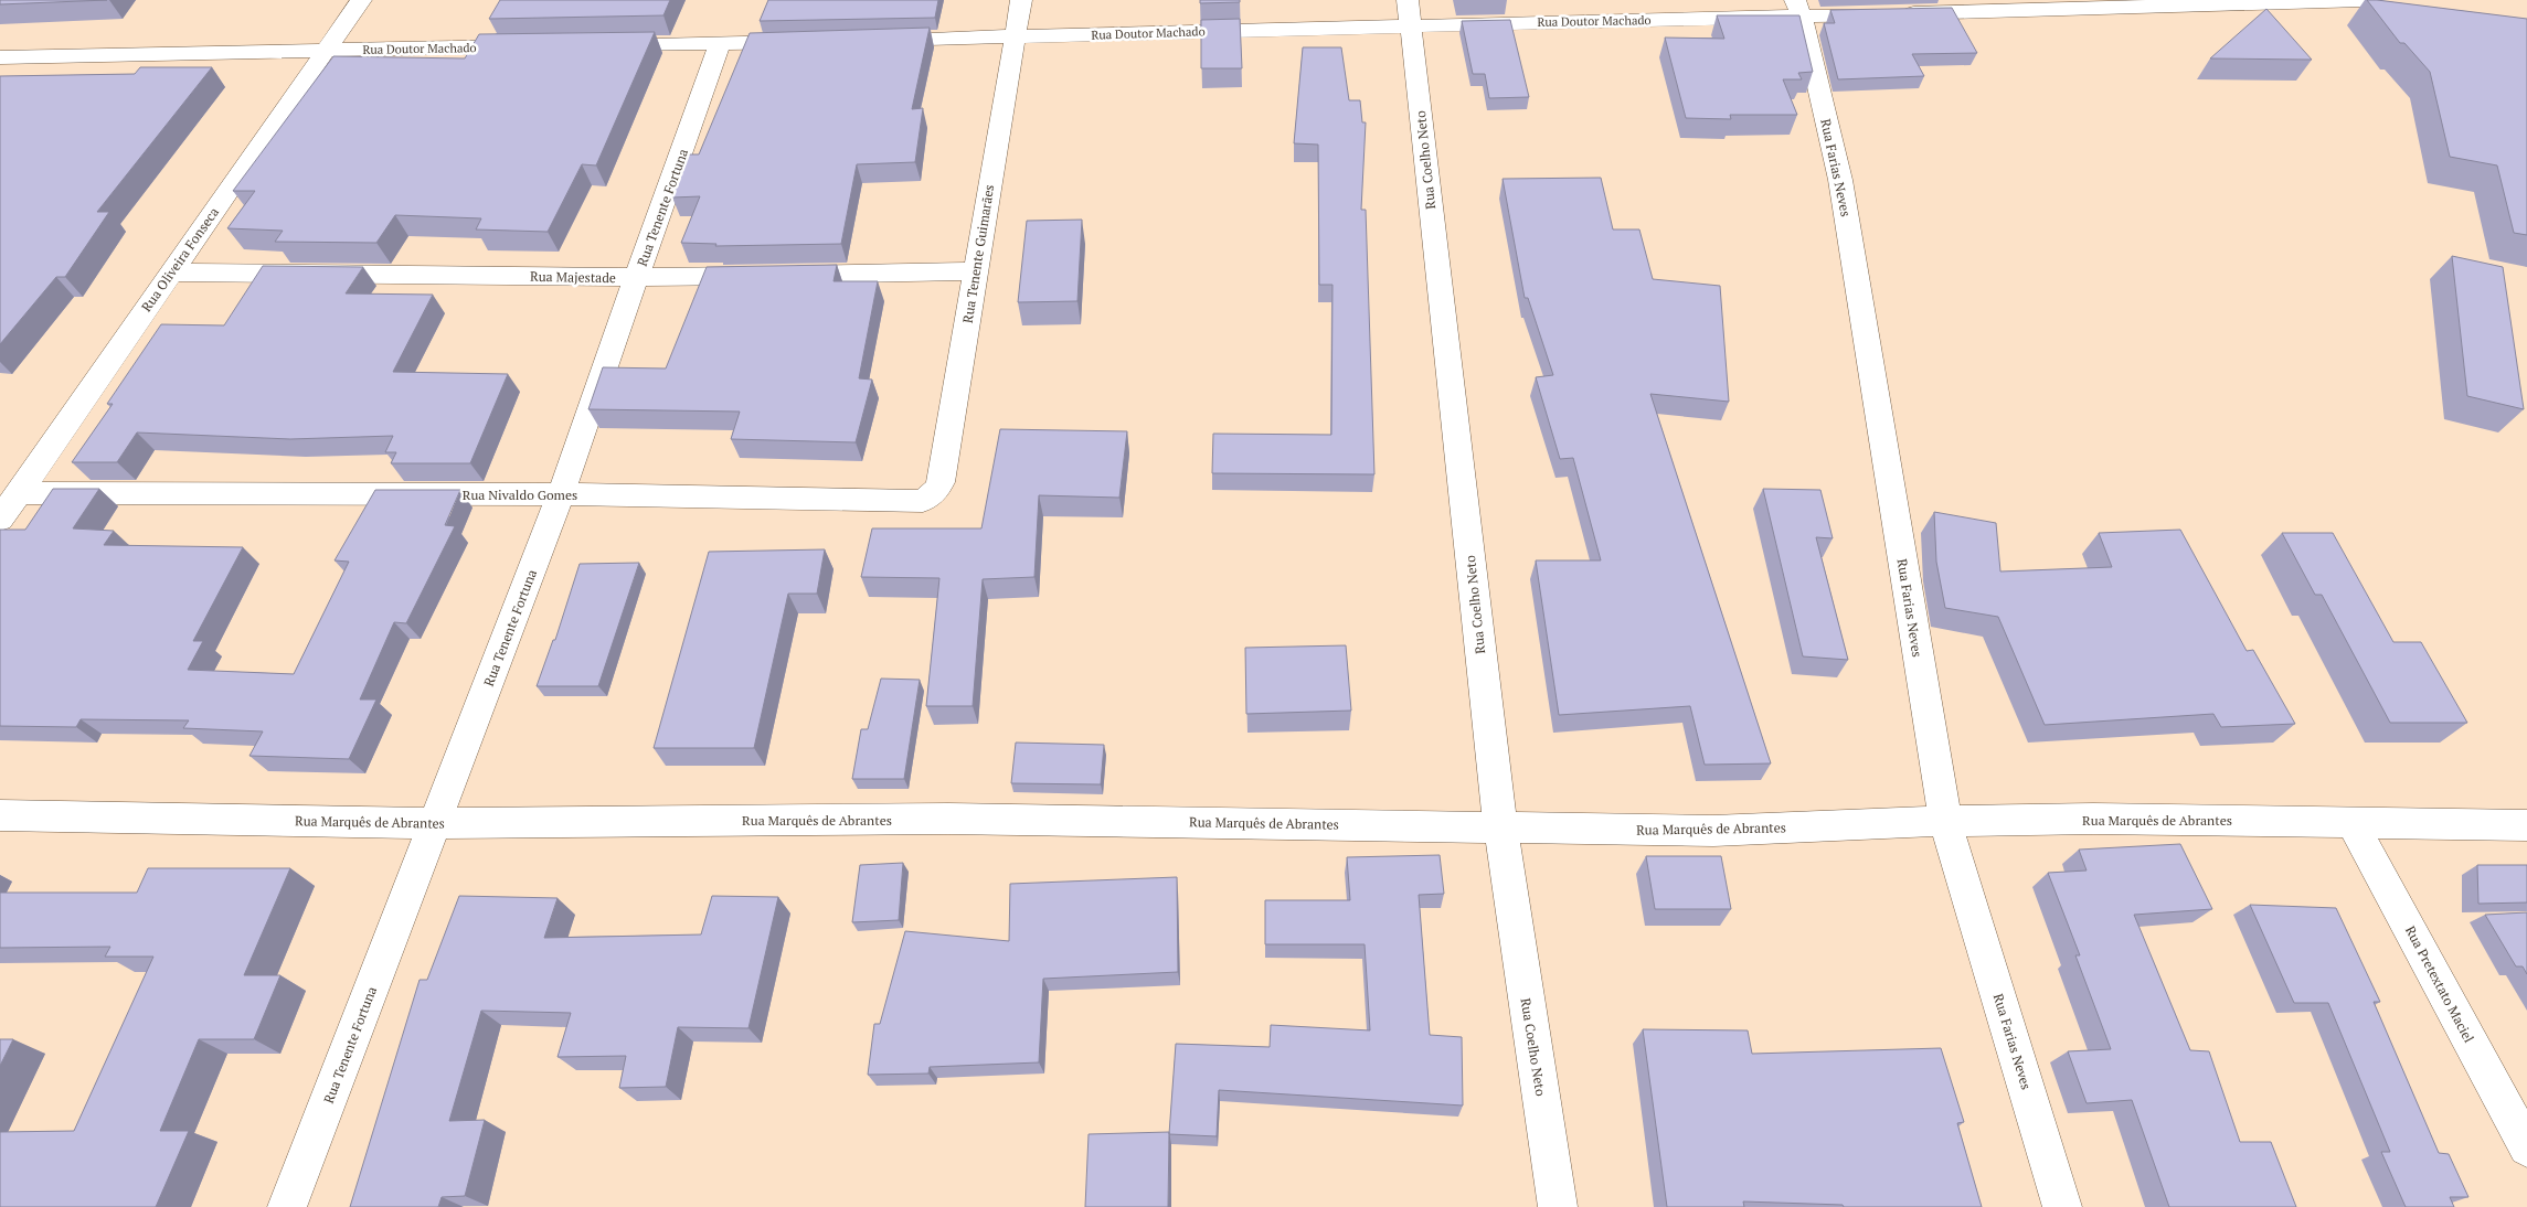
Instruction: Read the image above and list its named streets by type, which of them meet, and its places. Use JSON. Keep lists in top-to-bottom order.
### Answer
{
  "streets": {
    "street": [
      "Rua Doutor Machado",
      "Rua Coelho Neto",
      "Rua Farias Neves",
      "Rua Tenente Fortuna",
      "Rua Tenente Guimarães",
      "Rua Oliveira Fonseca",
      "Rua Majestade",
      "Rua Nivaldo Gomes",
      "Rua Marquês de Abrantes",
      "Rua Pretextato Maciel"
    ]
  },
  "crossings": [
    ["Rua Doutor Machado", "Rua Coelho Neto"],
    ["Rua Doutor Machado", "Rua Farias Neves"],
    ["Rua Doutor Machado", "Rua Tenente Guimarães"],
    ["Rua Doutor Machado", "Rua Oliveira Fonseca"],
    ["Rua Coelho Neto", "Rua Marquês de Abrantes"],
    ["Rua Farias Neves", "Rua Marquês de Abrantes"],
    ["Rua Tenente Fortuna", "Rua Majestade"],
    ["Rua Tenente Fortuna", "Rua Nivaldo Gomes"],
    ["Rua Tenente Fortuna", "Rua Marquês de Abrantes"],
    ["Rua Tenente Guimarães", "Rua Majestade"],
    ["Rua Tenente Guimarães", "Rua Nivaldo Gomes"],
    ["Rua Oliveira Fonseca", "Rua Majestade"],
    ["Rua Oliveira Fonseca", "Rua Nivaldo Gomes"],
    ["Rua Marquês de Abrantes", "Rua Pretextato Maciel"]
  ]
}
